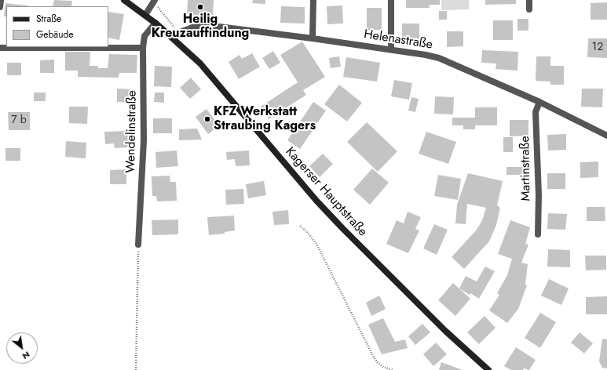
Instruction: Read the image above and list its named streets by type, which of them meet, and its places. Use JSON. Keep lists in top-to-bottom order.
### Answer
{
  "streets": {
    "street": [
      "Helenastraße",
      "Wendelinstraße",
      "Martinstraße",
      "Kagerser Hauptstraße"
    ]
  },
  "crossings": [
    ["Helenastraße", "Martinstraße"],
    ["Helenastraße", "Kagerser Hauptstraße"],
    ["Wendelinstraße", "Kagerser Hauptstraße"]
  ],
  "places": ["Heilig Kreuzauffindung", "KFZ Werkstatt Straubing Kagers"],
  "house_numbers": ["12", "7 b"],
  "legend": ["Straße", "Gebäude"],
  "north": "bottom right"
}
